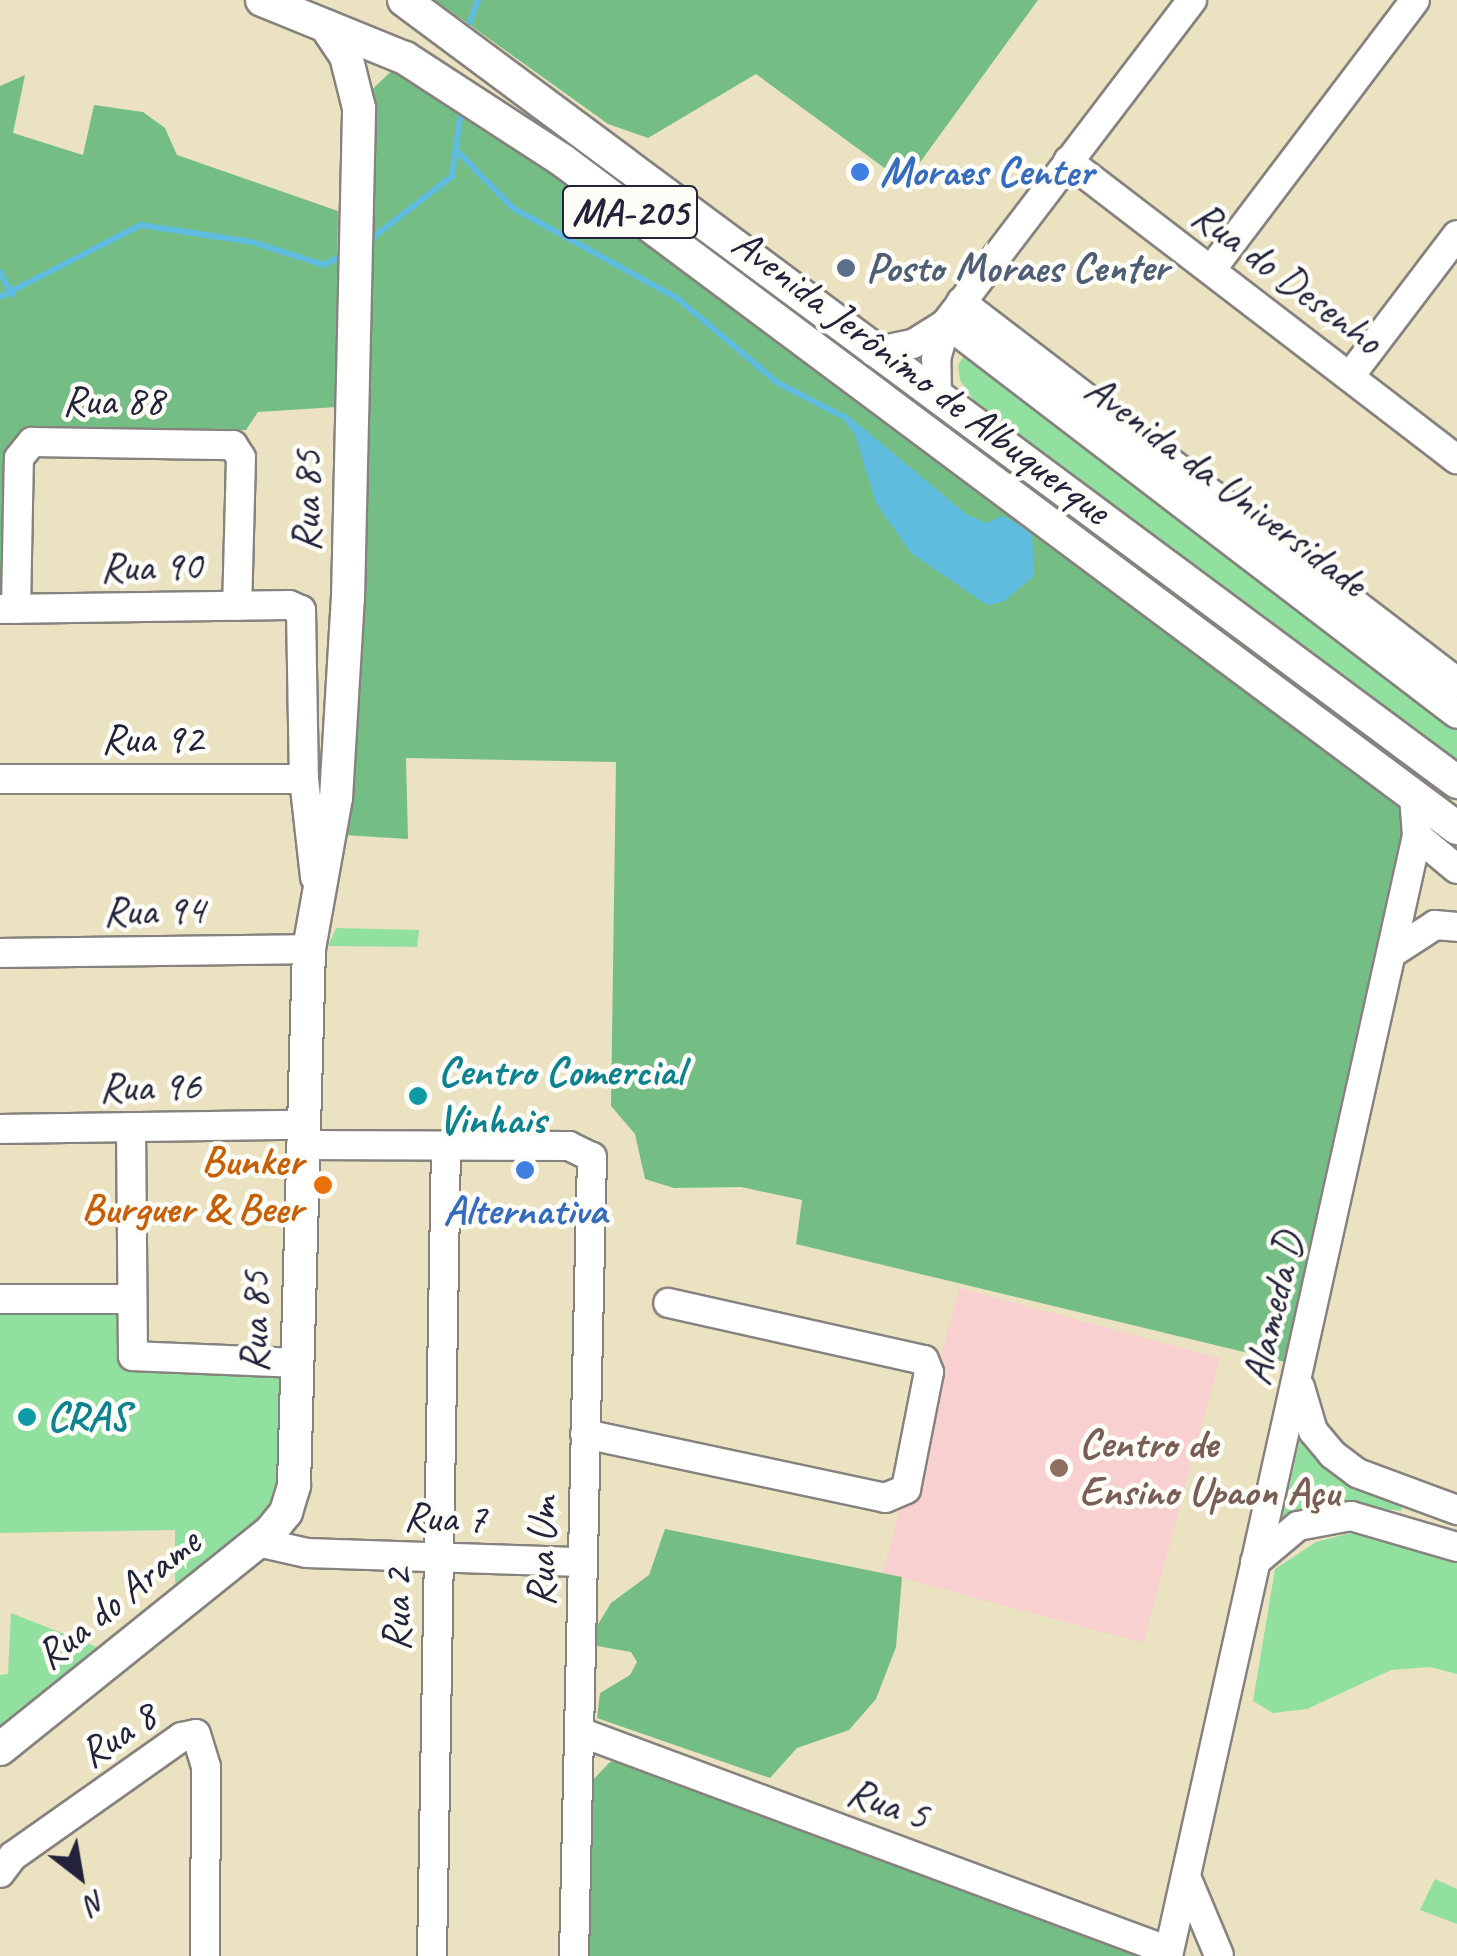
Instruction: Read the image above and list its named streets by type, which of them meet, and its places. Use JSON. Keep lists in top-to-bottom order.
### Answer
{
  "streets": {
    "main road": [
      "MA-205",
      "Avenida Jerônimo de Albuquerque",
      "Rua 85",
      "Rua do Arame"
    ],
    "street": [
      "Rua do Desenho",
      "Rua 88",
      "Avenida da Universidade",
      "Rua 90",
      "Rua 92",
      "Rua 94",
      "Rua 96",
      "Alameda D",
      "Rua 7",
      "Rua Um",
      "Rua 2",
      "Rua 8",
      "Rua 5"
    ]
  },
  "crossings": [
    ["Avenida Jerônimo de Albuquerque", "Rua 85"],
    ["Avenida Jerônimo de Albuquerque", "Alameda D"],
    ["Rua 88", "Rua 90"],
    ["Rua 85", "Rua 90"],
    ["Rua 85", "Rua 92"],
    ["Rua 85", "Rua 94"],
    ["Rua 85", "Rua 96"],
    ["Rua 85", "Rua do Arame"],
    ["Rua 96", "Rua Um"],
    ["Rua 96", "Rua 2"],
    ["Alameda D", "Rua 5"],
    ["Rua 7", "Rua Um"],
    ["Rua 7", "Rua do Arame"],
    ["Rua 7", "Rua 2"],
    ["Rua Um", "Rua 5"]
  ],
  "places": [
    "Moraes Center",
    "Posto Moraes Center",
    "Centro Comercial Vinhais",
    "Alternativa",
    "Bunker Burguer & Beer",
    "CRAS",
    "Centro de Ensino Upaon Açu"
  ],
  "north": "bottom right"
}
